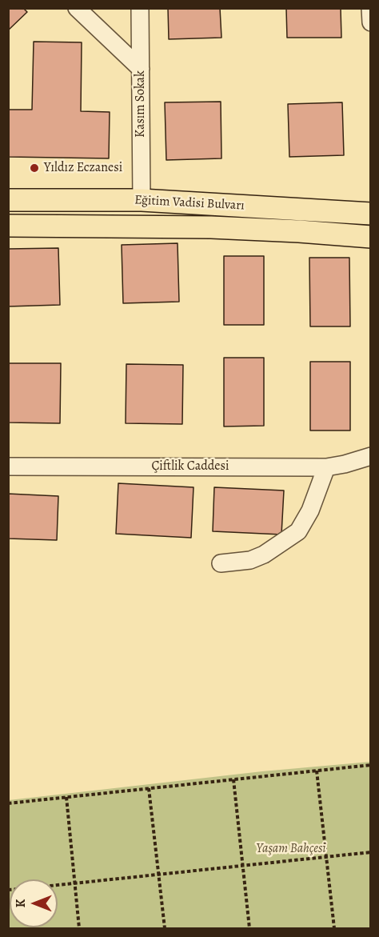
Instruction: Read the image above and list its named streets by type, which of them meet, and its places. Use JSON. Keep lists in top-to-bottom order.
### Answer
{
  "streets": {
    "main road": ["Eğitim Vadisi Bulvarı"],
    "street": ["Kasım Sokak", "Çiftlik Caddesi"]
  },
  "crossings": [
    ["Kasım Sokak", "Eğitim Vadisi Bulvarı"]
  ],
  "parks": ["Yaşam Bahçesi"],
  "places": ["Yıldız Eczanesi"],
  "north": "left"
}
